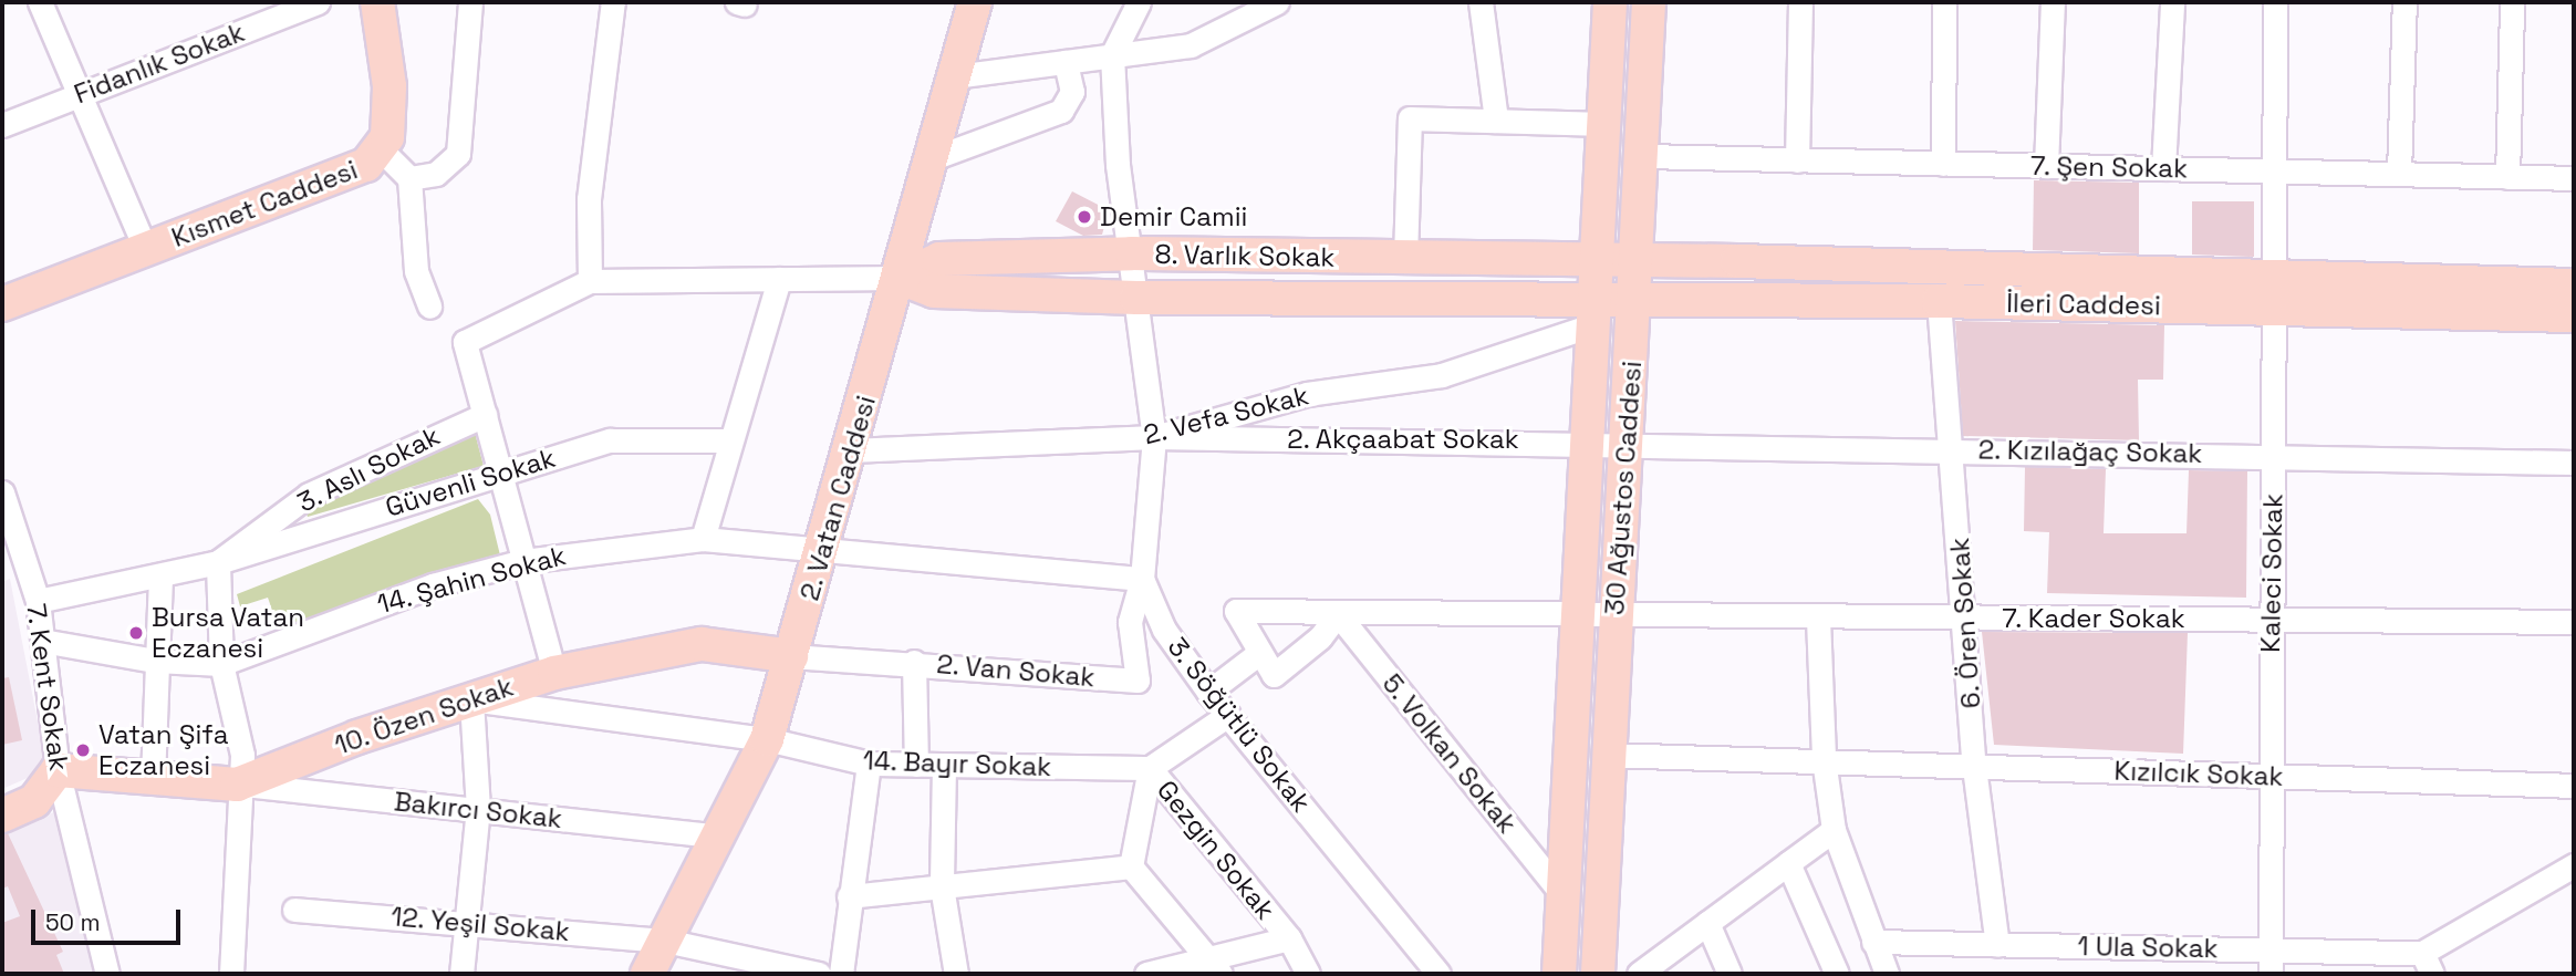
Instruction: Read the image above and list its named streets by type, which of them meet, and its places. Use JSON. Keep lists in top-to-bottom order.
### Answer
{
  "streets": {
    "main road": [
      "Kısmet Caddesi",
      "8. Varlık Sokak",
      "İleri Caddesi",
      "30 Ağustos Caddesi",
      "2. Vatan Caddesi",
      "10. Özen Sokak"
    ],
    "street": [
      "Fidanlık Sokak",
      "7. Şen Sokak",
      "2. Vefa Sokak",
      "2. Akçaabat Sokak",
      "2. Kızılağaç Sokak",
      "3. Aslı Sokak",
      "Güvenli Sokak",
      "Kaleci Sokak",
      "14. Şahin Sokak",
      "7. Kader Sokak",
      "6. Ören Sokak",
      "2. Van Sokak",
      "7. Kent Sokak",
      "3. Söğütlü Sokak",
      "5. Volkan Sokak",
      "14. Bayır Sokak",
      "Kızılcık Sokak",
      "Bakırcı Sokak",
      "Gezgin Sokak",
      "12. Yeşil Sokak",
      "1 Ula Sokak"
    ]
  },
  "crossings": [
    ["7. Şen Sokak", "30 Ağustos Caddesi"],
    ["7. Şen Sokak", "Kaleci Sokak"],
    ["8. Varlık Sokak", "İleri Caddesi"],
    ["8. Varlık Sokak", "2. Vefa Sokak"],
    ["8. Varlık Sokak", "30 Ağustos Caddesi"],
    ["8. Varlık Sokak", "2. Vatan Caddesi"],
    ["8. Varlık Sokak", "3. Söğütlü Sokak"],
    ["İleri Caddesi", "2. Vefa Sokak"],
    ["İleri Caddesi", "30 Ağustos Caddesi"],
    ["İleri Caddesi", "Kaleci Sokak"],
    ["İleri Caddesi", "6. Ören Sokak"],
    ["2. Vefa Sokak", "2. Akçaabat Sokak"],
    ["2. Vefa Sokak", "30 Ağustos Caddesi"],
    ["2. Vefa Sokak", "2. Vatan Caddesi"],
    ["2. Vefa Sokak", "3. Söğütlü Sokak"],
    ["2. Akçaabat Sokak", "2. Kızılağaç Sokak"],
    ["2. Akçaabat Sokak", "30 Ağustos Caddesi"],
    ["2. Akçaabat Sokak", "3. Söğütlü Sokak"],
    ["2. Kızılağaç Sokak", "30 Ağustos Caddesi"],
    ["2. Kızılağaç Sokak", "Kaleci Sokak"],
    ["2. Kızılağaç Sokak", "6. Ören Sokak"],
    ["3. Aslı Sokak", "Güvenli Sokak"],
    ["3. Aslı Sokak", "7. Kent Sokak"],
    ["30 Ağustos Caddesi", "7. Kader Sokak"],
    ["30 Ağustos Caddesi", "5. Volkan Sokak"],
    ["30 Ağustos Caddesi", "Kızılcık Sokak"],
    ["2. Vatan Caddesi", "14. Şahin Sokak"],
    ["2. Vatan Caddesi", "2. Van Sokak"],
    ["2. Vatan Caddesi", "10. Özen Sokak"],
    ["2. Vatan Caddesi", "14. Bayır Sokak"],
    ["2. Vatan Caddesi", "Bakırcı Sokak"],
    ["2. Vatan Caddesi", "12. Yeşil Sokak"],
    ["Kaleci Sokak", "7. Kader Sokak"],
    ["Kaleci Sokak", "Kızılcık Sokak"],
    ["Kaleci Sokak", "1 Ula Sokak"],
    ["14. Şahin Sokak", "2. Van Sokak"],
    ["14. Şahin Sokak", "3. Söğütlü Sokak"],
    ["7. Kader Sokak", "6. Ören Sokak"],
    ["6. Ören Sokak", "Kızılcık Sokak"],
    ["6. Ören Sokak", "1 Ula Sokak"],
    ["2. Van Sokak", "10. Özen Sokak"],
    ["2. Van Sokak", "3. Söğütlü Sokak"],
    ["7. Kent Sokak", "10. Özen Sokak"],
    ["10. Özen Sokak", "14. Bayır Sokak"],
    ["10. Özen Sokak", "Bakırcı Sokak"],
    ["3. Söğütlü Sokak", "Gezgin Sokak"],
    ["14. Bayır Sokak", "Gezgin Sokak"]
  ],
  "places": ["Demir Camii", "Bursa Vatan Eczanesi", "Vatan Şifa Eczanesi"],
  "scale_bar": "50 m"
}
